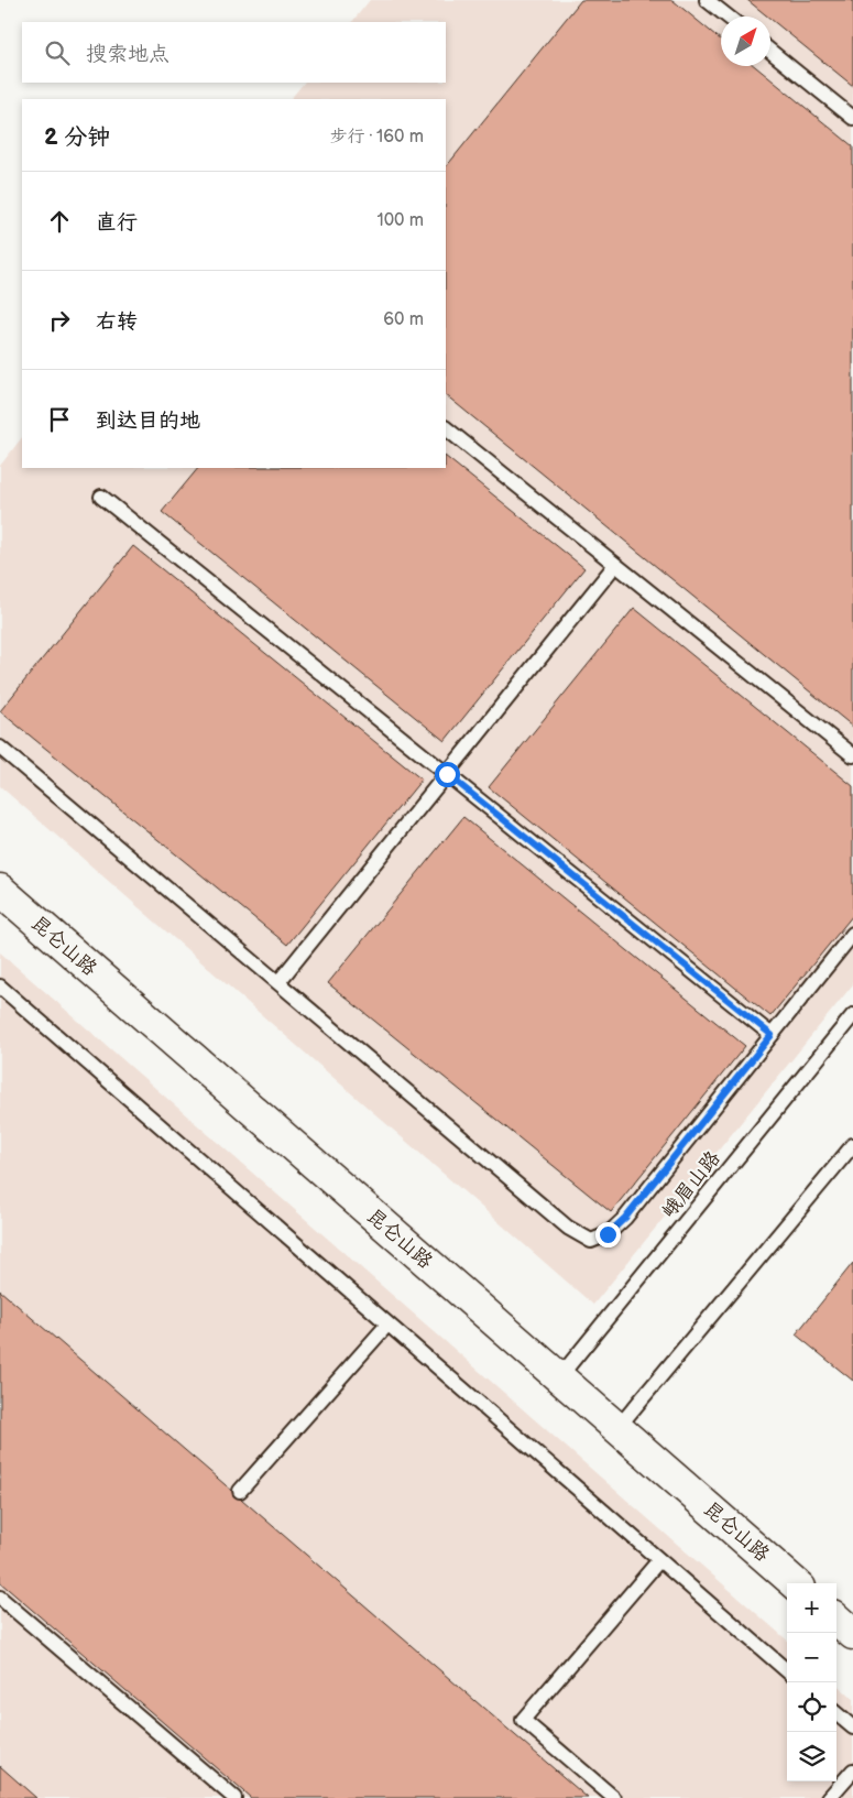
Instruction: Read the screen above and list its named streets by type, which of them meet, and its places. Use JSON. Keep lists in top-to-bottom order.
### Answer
{
  "streets": {
    "street": ["昆仑山路"],
    "lane": ["峨眉山路"]
  },
  "crossings": [
    ["昆仑山路", "峨眉山路"]
  ],
  "north": "top right",
  "page": {
    "search": "搜索地点",
    "heading": ["2 分钟", "步行 · 160 m"],
    "list": [
      ["直行", "100 m"],
      ["右转", "60 m"],
      "到达目的地"
    ],
    "map_buttons": ["+", "−"]
  }
}
